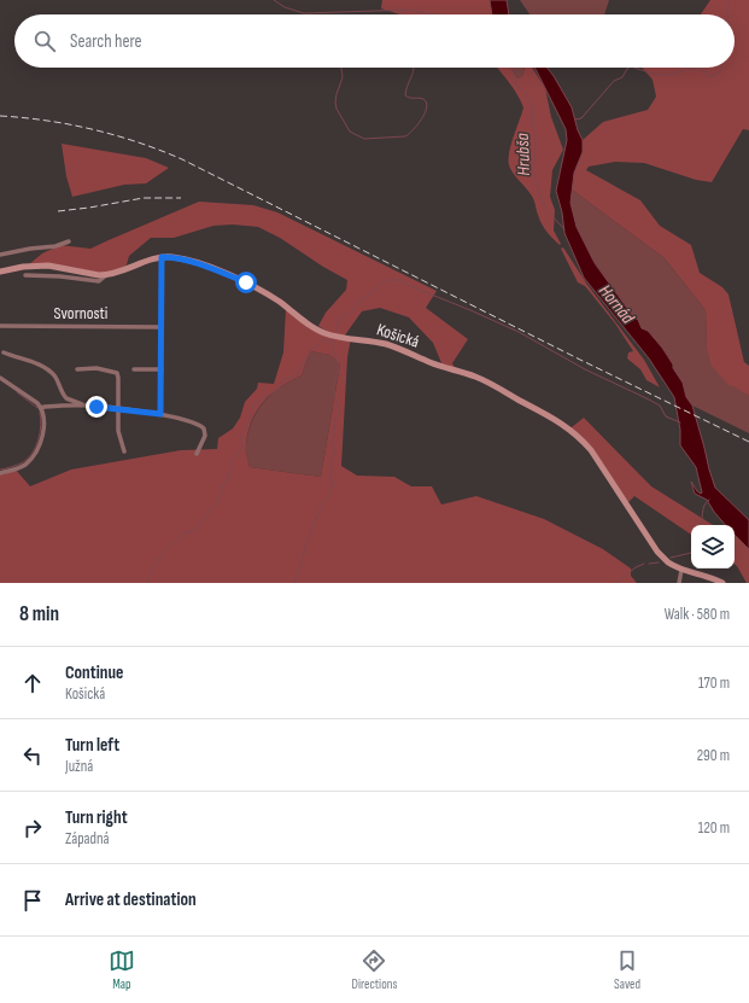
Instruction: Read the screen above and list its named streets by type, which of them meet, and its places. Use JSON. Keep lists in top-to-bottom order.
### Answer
{
  "streets": {
    "street": ["Svornosti", "Košická"]
  },
  "water": ["Hrubša", "Hornád"],
  "page": {
    "search": "Search here",
    "heading": ["8 min", "Walk · 580 m"],
    "list": [
      ["Continue", "Košická", "170 m"],
      ["Turn left", "Južná", "290 m"],
      ["Turn right", "Západná", "120 m"],
      "Arrive at destination"
    ],
    "nav": ["Map", "Directions", "Saved"]
  }
}
